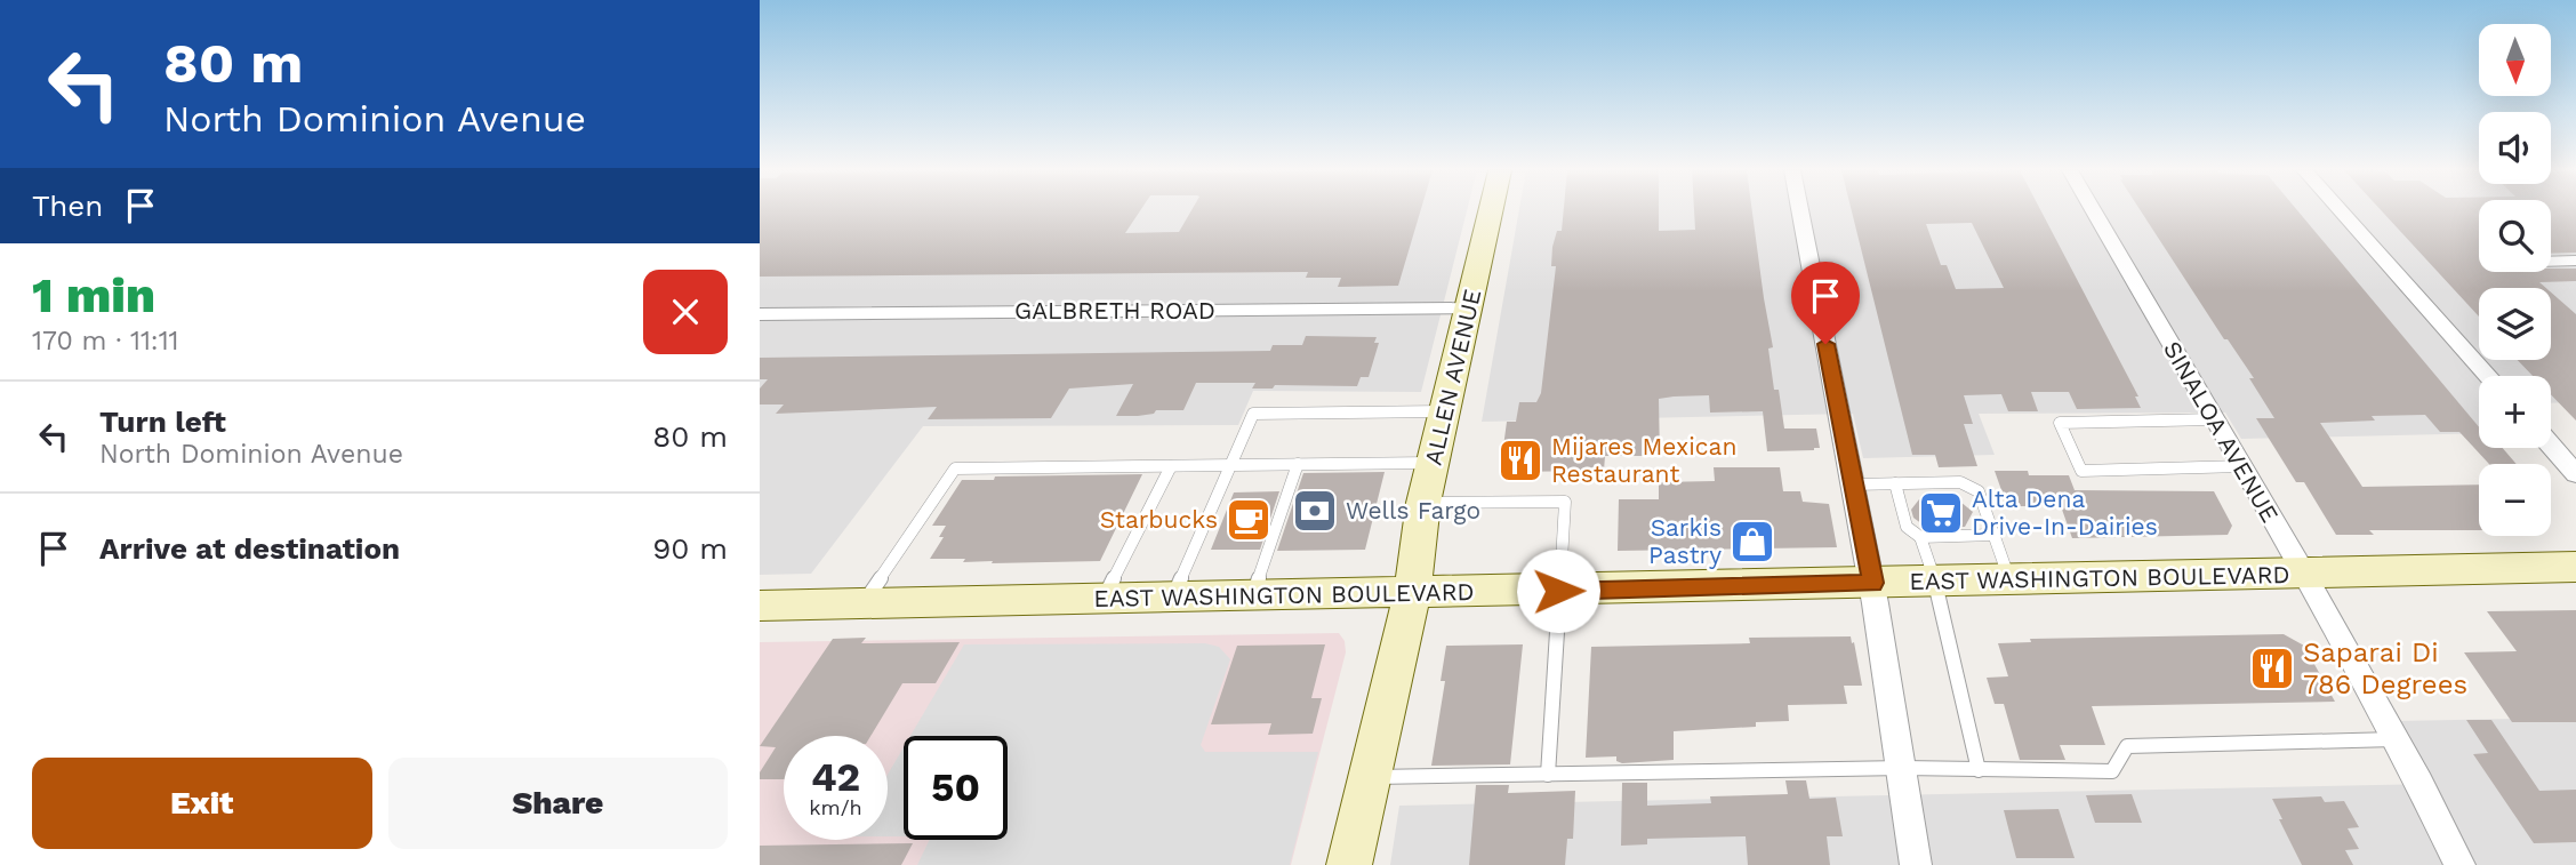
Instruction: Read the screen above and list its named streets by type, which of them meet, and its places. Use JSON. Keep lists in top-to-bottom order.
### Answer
{
  "streets": {
    "main road": ["ALLEN AVENUE", "EAST WASHINGTON BOULEVARD"],
    "street": ["GALBRETH ROAD", "SINALOA AVENUE"]
  },
  "crossings": [
    ["GALBRETH ROAD", "ALLEN AVENUE"],
    ["ALLEN AVENUE", "EAST WASHINGTON BOULEVARD"],
    ["SINALOA AVENUE", "EAST WASHINGTON BOULEVARD"]
  ],
  "places": {
    "restaurant": ["Mijares Mexican Restaurant", "Saparai Di 786 Degrees"],
    "bank": ["Wells Fargo"],
    "supermarket": ["Alta Dena Drive-In-Dairies"],
    "cafe": ["Starbucks"],
    "shop": ["Sarkis Pastry"]
  },
  "north": "bottom",
  "page": {
    "turn": ["80 m", "North Dominion Avenue"],
    "map_buttons": ["+", "−"],
    "then": "Then",
    "heading": ["1 min", "170 m · 11:11"],
    "list": [
      {
        "name": "Turn left",
        "note": "North Dominion Avenue",
        "value": "80 m"
      },
      {
        "name": "Arrive at destination",
        "value": "90 m"
      }
    ],
    "speed": "42 km/h",
    "limit": "50",
    "buttons": ["Exit", "Share"]
  }
}
